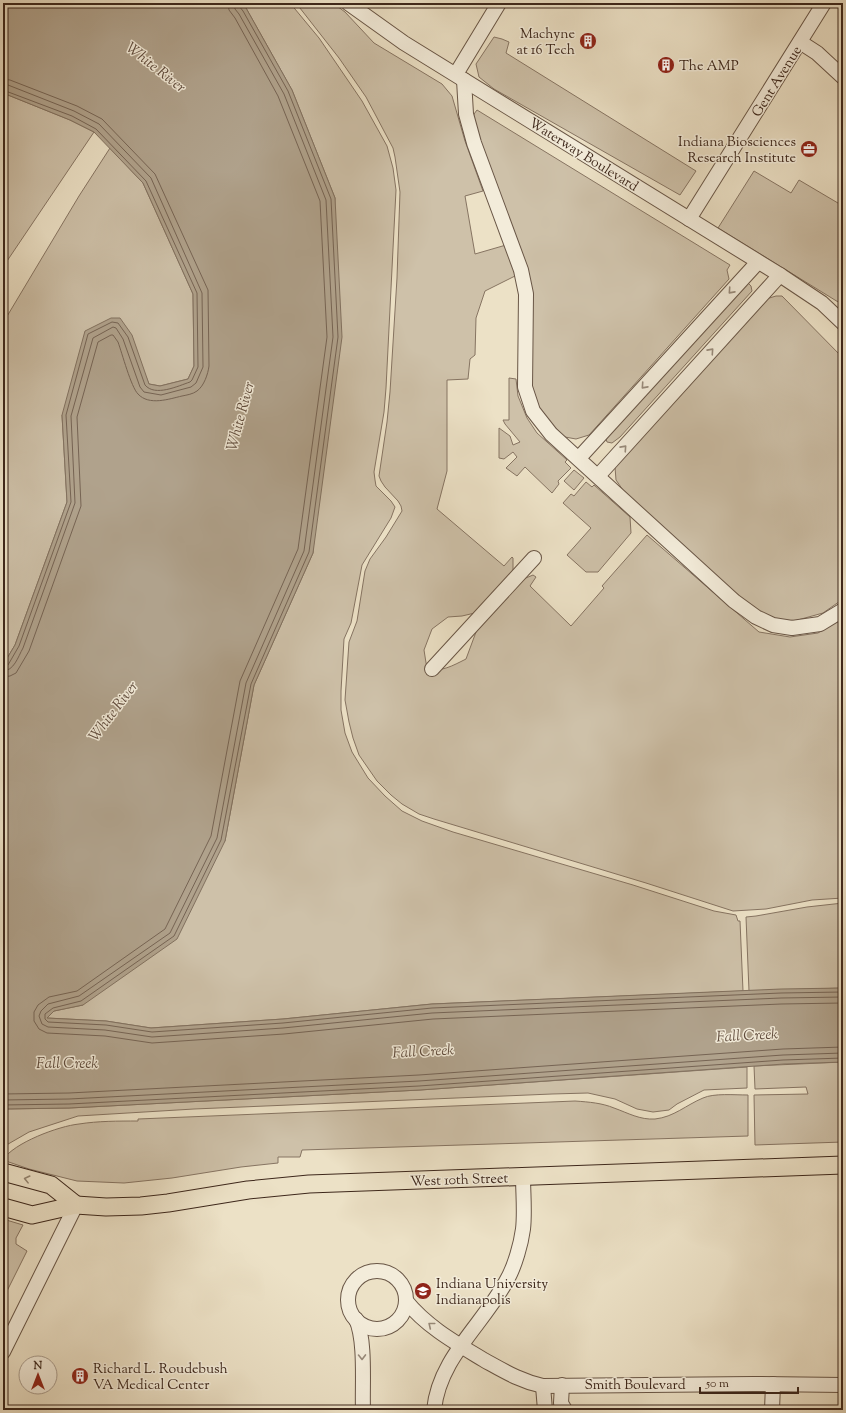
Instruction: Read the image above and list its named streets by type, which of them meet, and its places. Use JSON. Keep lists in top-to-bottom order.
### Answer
{
  "streets": {
    "main road": ["West 10th Street"],
    "street": ["Gent Avenue", "Waterway Boulevard", "Smith Boulevard"]
  },
  "crossings": [
    ["Gent Avenue", "Waterway Boulevard"]
  ],
  "water": ["White River", "Fall Creek"],
  "places": {
    "building": ["Machyne at 16 Tech", "The AMP", "Richard L. Roudebush VA Medical Center"],
    "office": ["Indiana Biosciences Research Institute"],
    "school or university": ["Indiana University Indianapolis"]
  },
  "scale_bar": "50 m",
  "north": "top"
}
